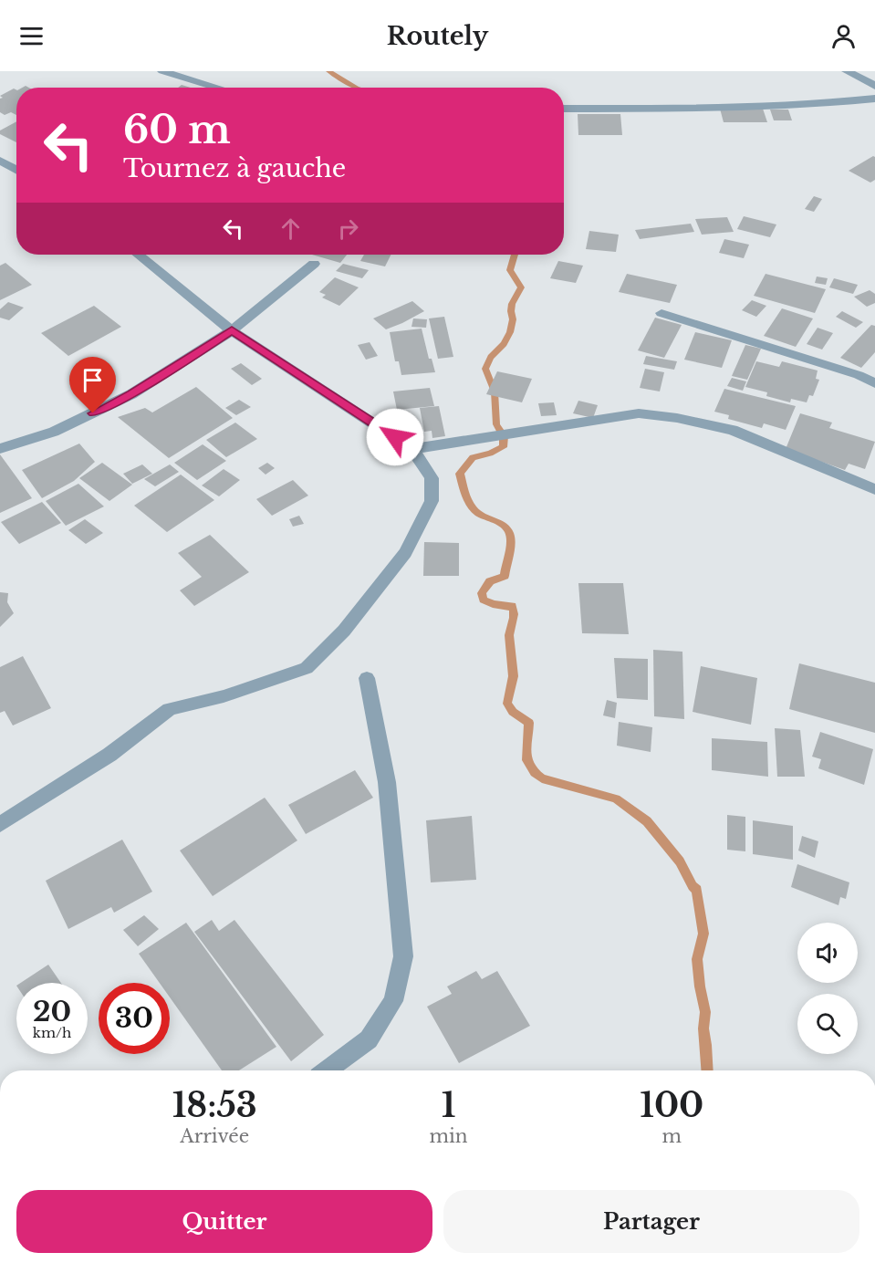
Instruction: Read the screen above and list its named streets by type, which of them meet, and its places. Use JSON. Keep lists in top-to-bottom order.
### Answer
{
  "page": {
    "header": "Routely",
    "turn": ["60 m", "Tournez à gauche"],
    "speed": "20 km/h",
    "limit": "30",
    "eta": [
      "18:53",
      "Arrivée",
      "1",
      "min",
      "100",
      "m"
    ],
    "buttons": ["Quitter", "Partager"]
  }
}
